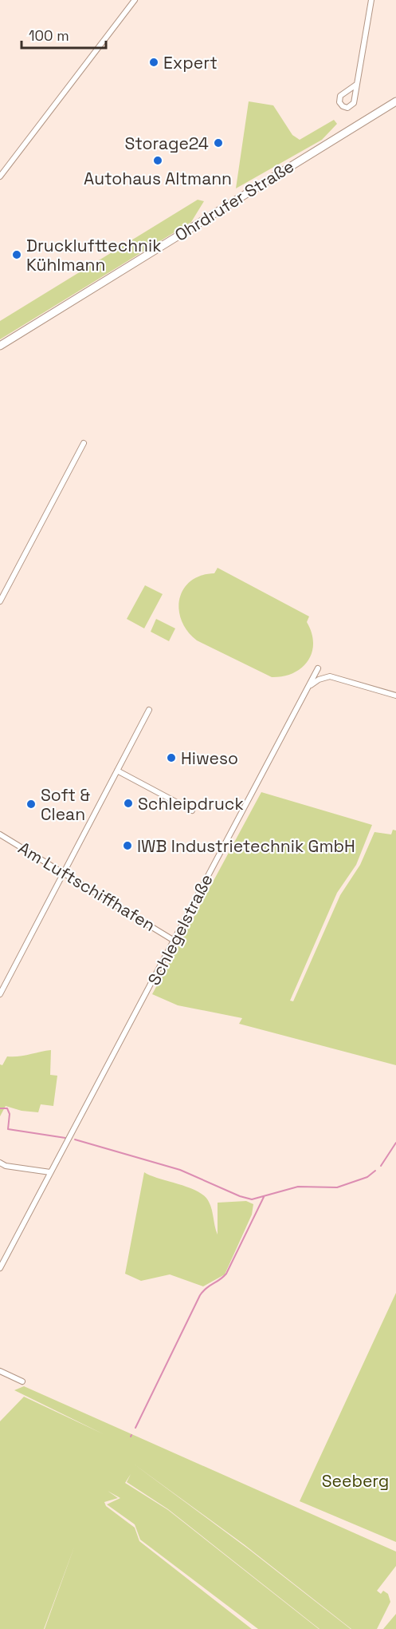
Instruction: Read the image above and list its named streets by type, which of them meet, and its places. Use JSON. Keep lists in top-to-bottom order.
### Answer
{
  "streets": {
    "main road": ["Ohrdrufer Straße"],
    "street": ["Am Luftschiffhafen", "Schlegelstraße"]
  },
  "crossings": [
    ["Am Luftschiffhafen", "Schlegelstraße"]
  ],
  "parks": ["Seeberg"],
  "places": [
    "Expert",
    "Storage24",
    "Autohaus Altmann",
    "Drucklufttechnik Kühlmann",
    "Hiweso",
    "Schleipdruck",
    "Soft & Clean",
    "IWB Industrietechnik GmbH"
  ],
  "scale_bar": "100 m"
}
